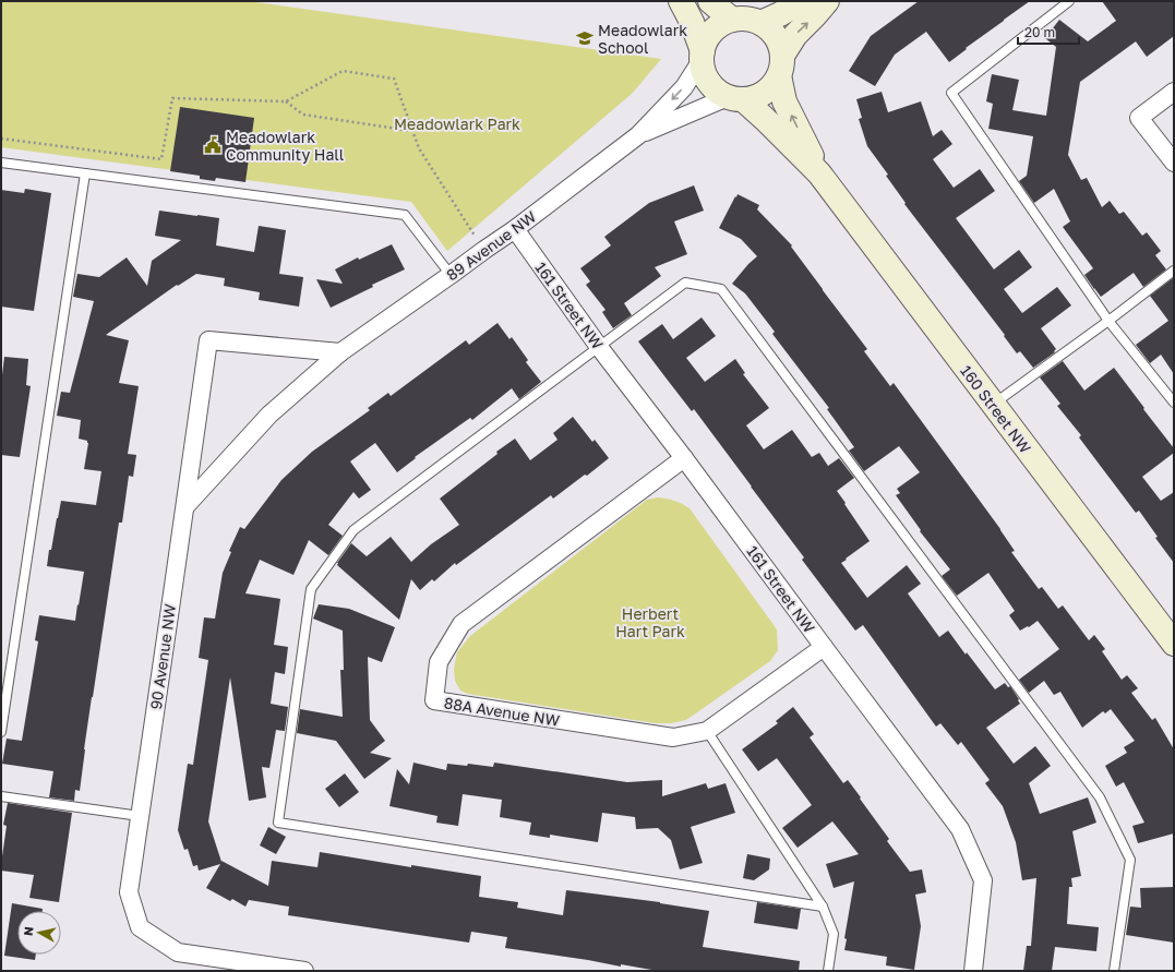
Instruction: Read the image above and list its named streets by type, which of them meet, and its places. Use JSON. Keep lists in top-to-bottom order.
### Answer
{
  "streets": {
    "street": [
      "89 Avenue NW",
      "161 Street NW",
      "160 Street NW",
      "90 Avenue NW",
      "88A Avenue NW"
    ]
  },
  "crossings": [
    ["89 Avenue NW", "161 Street NW"],
    ["89 Avenue NW", "160 Street NW"],
    ["89 Avenue NW", "90 Avenue NW"],
    ["161 Street NW", "88A Avenue NW"]
  ],
  "parks": ["Meadowlark Park", "Herbert Hart Park"],
  "places": {
    "school or university": ["Meadowlark School"],
    "public building": ["Meadowlark Community Hall"]
  },
  "scale_bar": "20 m",
  "north": "left"
}
